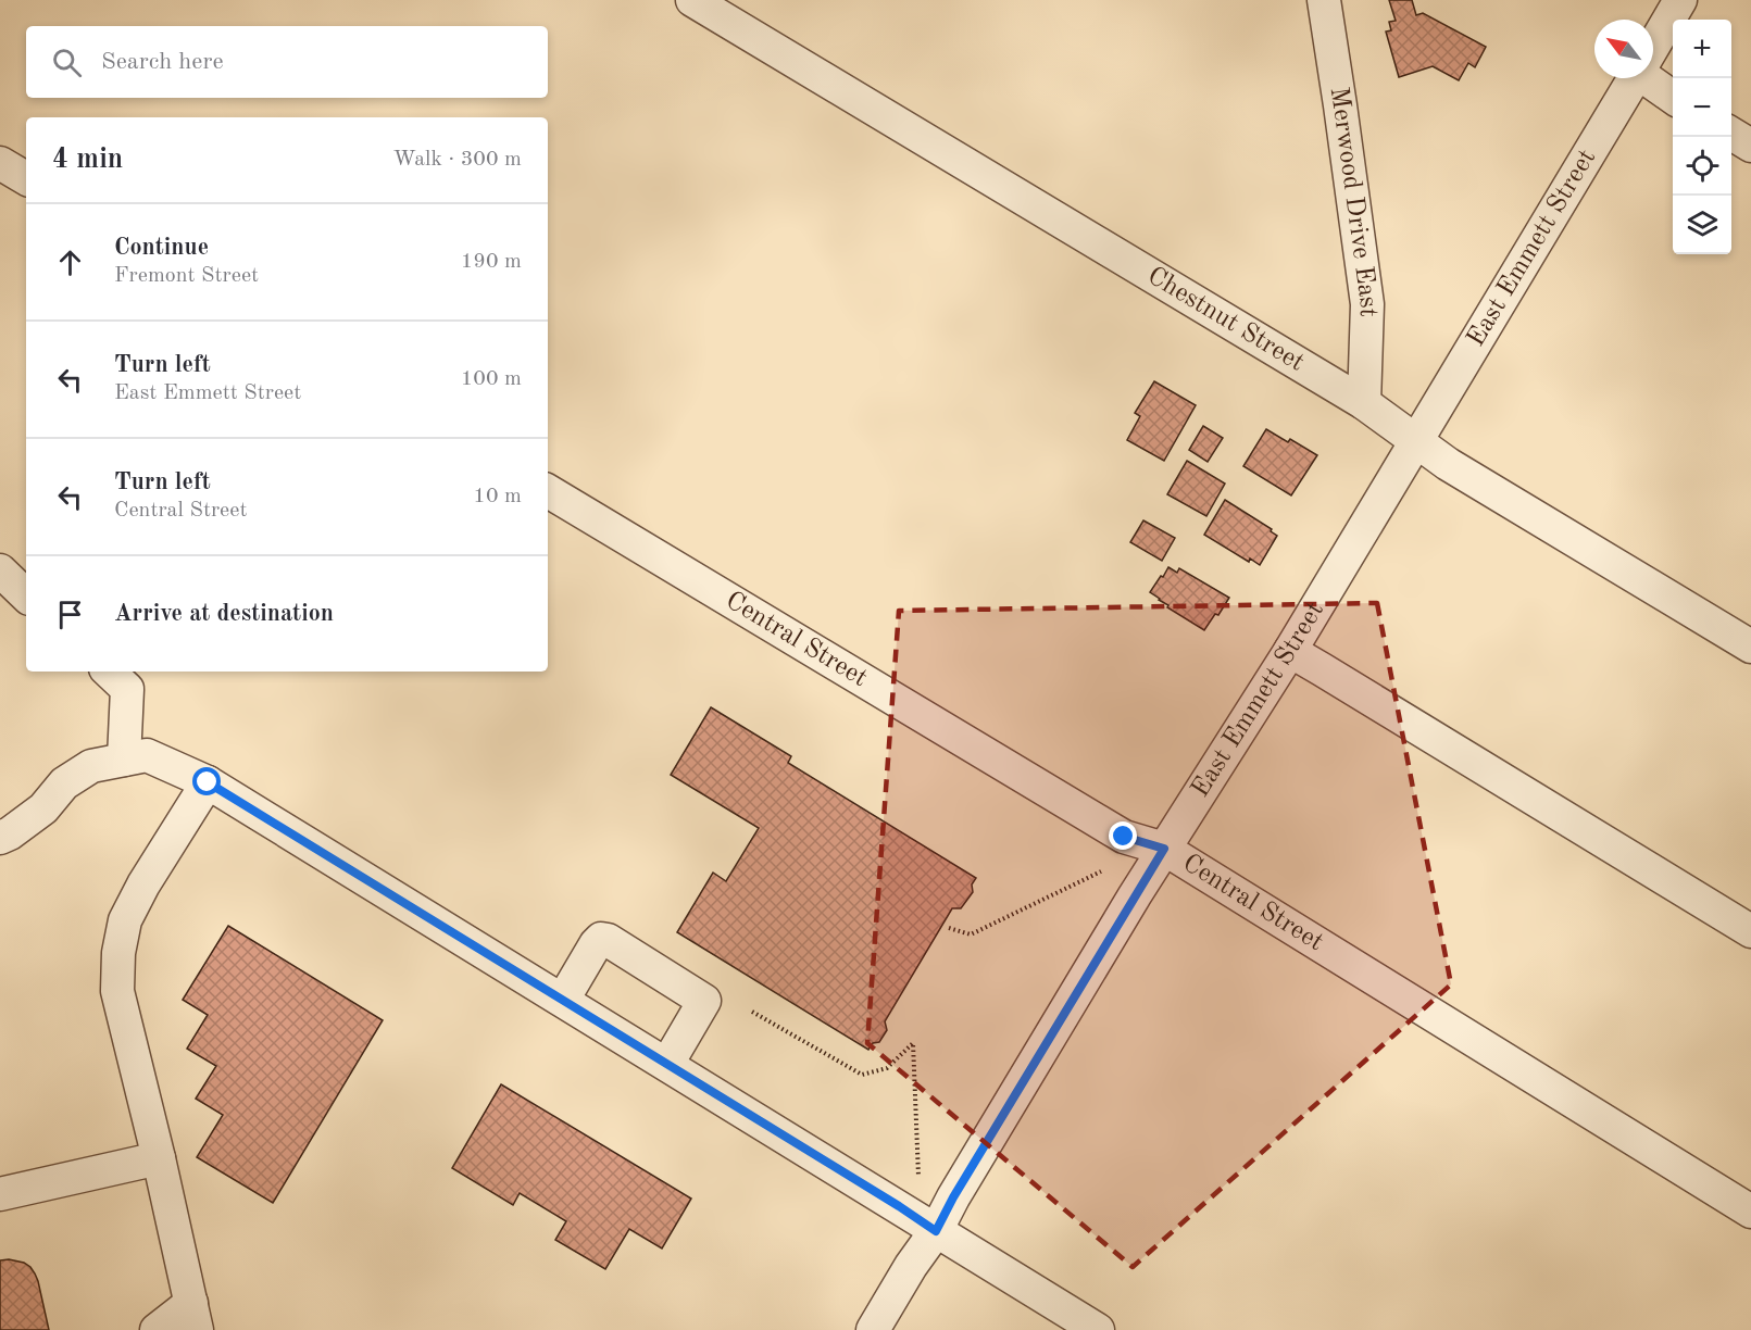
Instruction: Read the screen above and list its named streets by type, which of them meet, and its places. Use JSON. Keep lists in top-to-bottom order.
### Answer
{
  "streets": {
    "street": [
      "Merwood Drive East",
      "East Emmett Street",
      "Chestnut Street",
      "Central Street"
    ]
  },
  "crossings": [
    ["Merwood Drive East", "Chestnut Street"],
    ["East Emmett Street", "Chestnut Street"],
    ["East Emmett Street", "Central Street"]
  ],
  "north": "top left",
  "page": {
    "map_buttons": ["+", "−"],
    "search": "Search here",
    "heading": ["4 min", "Walk · 300 m"],
    "list": [
      ["Continue", "Fremont Street", "190 m"],
      ["Turn left", "East Emmett Street", "100 m"],
      ["Turn left", "Central Street", "10 m"],
      "Arrive at destination"
    ]
  }
}
